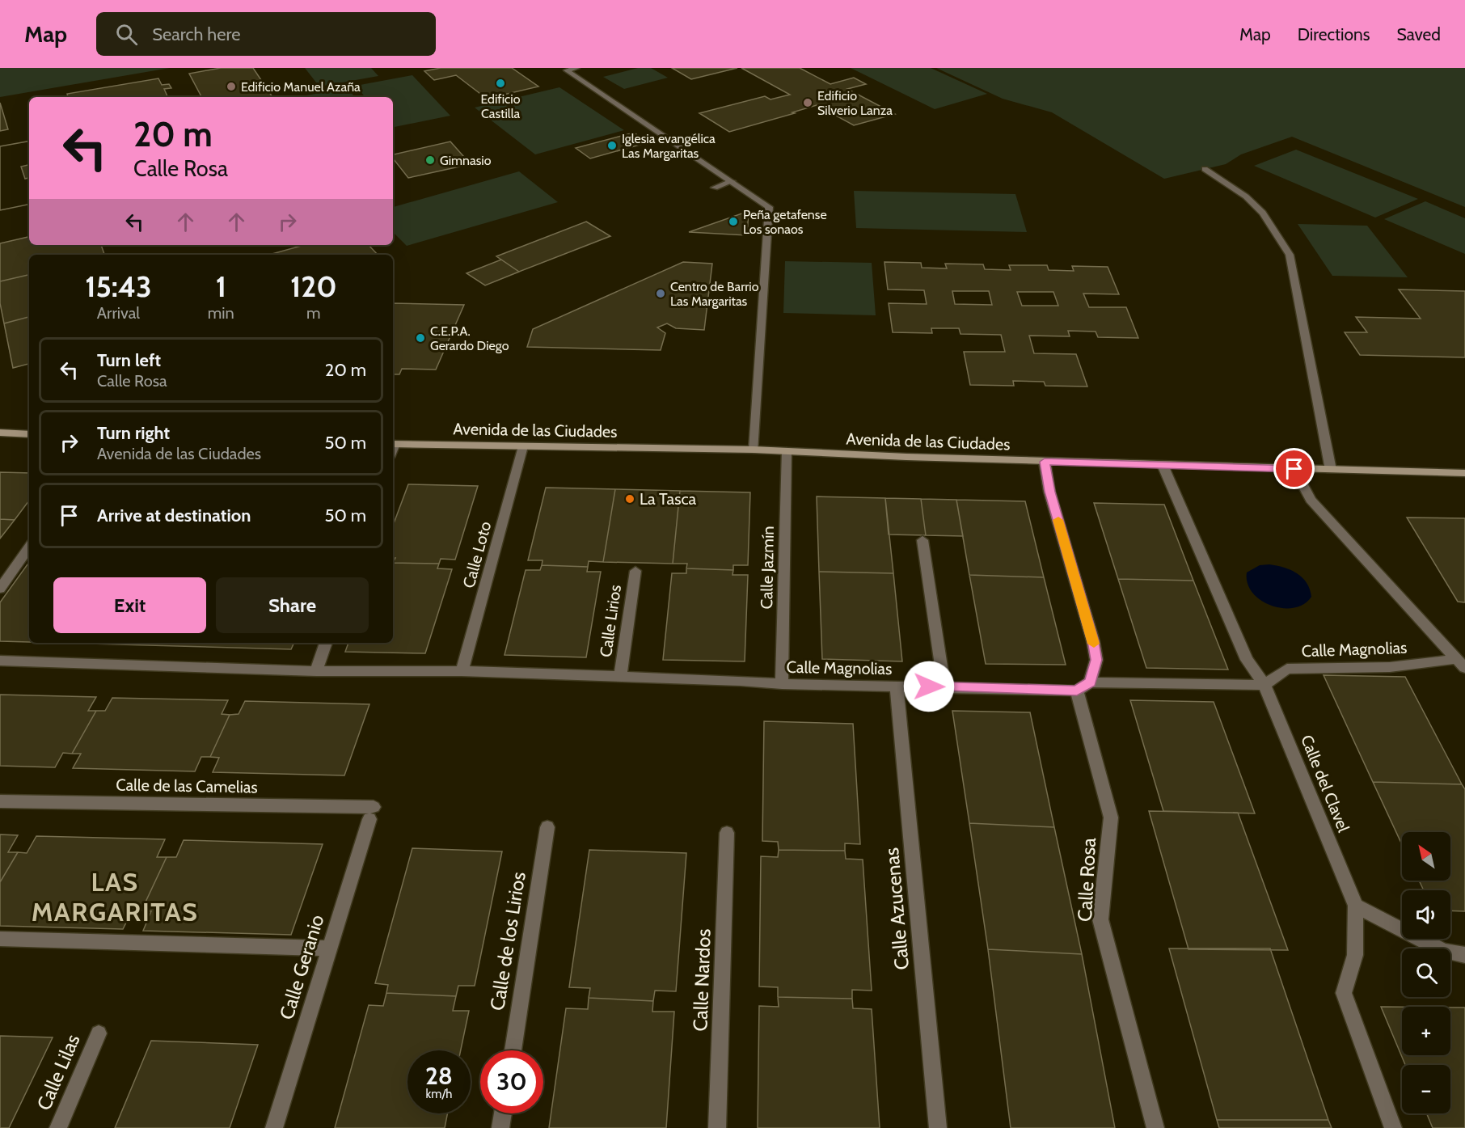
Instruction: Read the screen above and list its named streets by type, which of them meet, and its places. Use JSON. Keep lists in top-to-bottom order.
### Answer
{
  "streets": {
    "street": [
      "Avenida de las Ciudades",
      "Calle Loto",
      "Calle Jazmín",
      "Calle Lirios",
      "Calle Magnolias",
      "Calle del Clavel",
      "Calle de las Camelias",
      "Calle Rosa",
      "Calle Azucenas",
      "Calle de los Lirios",
      "Calle Geranio",
      "Calle Nardos",
      "Calle Lilas"
    ]
  },
  "crossings": [
    ["Avenida de las Ciudades", "Calle Loto"],
    ["Avenida de las Ciudades", "Calle Jazmín"],
    ["Avenida de las Ciudades", "Calle del Clavel"],
    ["Calle Loto", "Calle Magnolias"],
    ["Calle Jazmín", "Calle Magnolias"],
    ["Calle Lirios", "Calle Magnolias"],
    ["Calle Magnolias", "Calle del Clavel"],
    ["Calle Magnolias", "Calle Rosa"],
    ["Calle Magnolias", "Calle Azucenas"],
    ["Calle de las Camelias", "Calle Geranio"]
  ],
  "districts": ["LAS MARGARITAS"],
  "places": [
    "Edificio Castilla",
    "Edificio Manuel Azaña",
    "Edificio Silverio Lanza",
    "Iglesia evangélica Las Margaritas",
    "Gimnasio",
    "Peña getafense Los sonaos",
    "Centro de Barrio Las Margaritas",
    "C.E.P.A. Gerardo Diego",
    "La Tasca"
  ],
  "north": "top left",
  "page": {
    "header": "Map",
    "search": "Search here",
    "nav": ["Map", "Directions", "Saved"],
    "turn": ["20 m", "Calle Rosa"],
    "eta": [
      "15:43",
      "Arrival",
      "1",
      "min",
      "120",
      "m"
    ],
    "list": [
      {
        "name": "Turn left",
        "note": "Calle Rosa",
        "value": "20 m"
      },
      {
        "name": "Turn right",
        "note": "Avenida de las Ciudades",
        "value": "50 m"
      },
      {
        "name": "Arrive at destination",
        "value": "50 m"
      }
    ],
    "buttons": ["Exit", "Share"],
    "map_buttons": ["+", "−"],
    "speed": "28 km/h",
    "limit": "30"
  }
}
